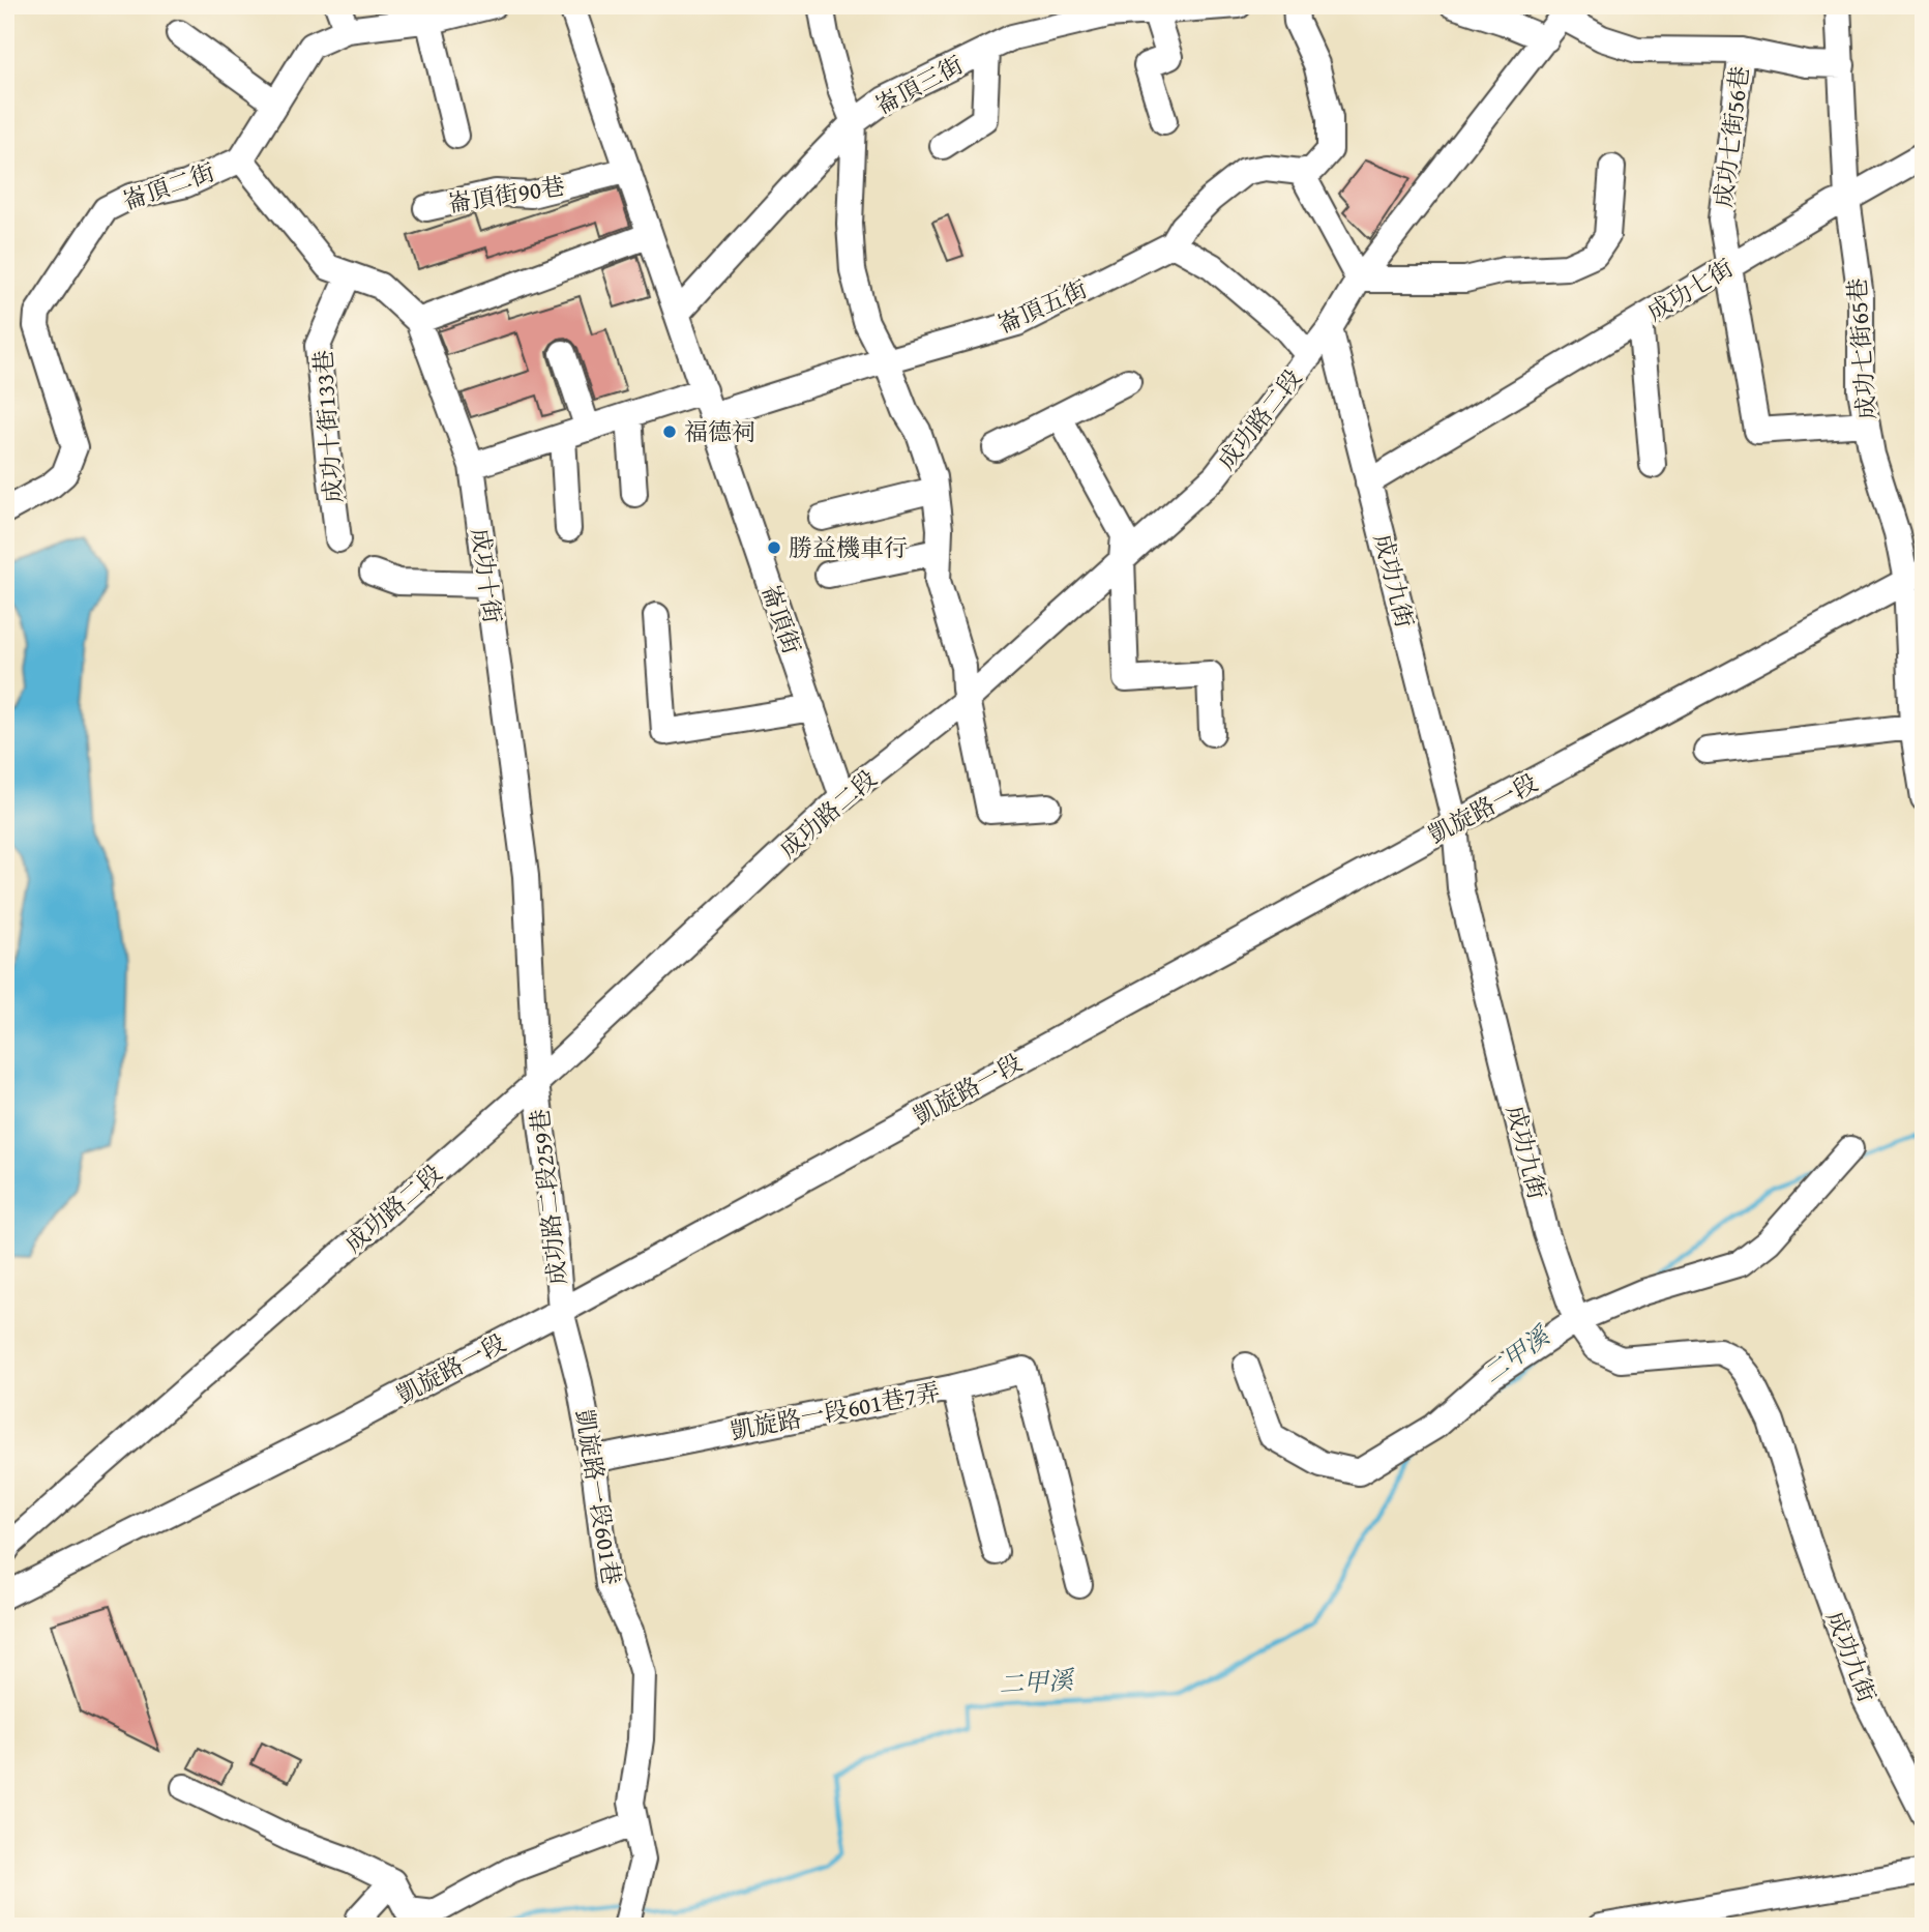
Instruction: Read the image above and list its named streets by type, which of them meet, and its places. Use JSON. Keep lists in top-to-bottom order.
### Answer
{
  "streets": {
    "street": [
      "崙頂三街",
      "成功七街56巷",
      "崙頂二街",
      "崙頂街90巷",
      "成功七街",
      "崙頂五街",
      "成功七街65巷",
      "成功路二段",
      "成功十街133巷",
      "成功十街",
      "成功九街",
      "崙頂街",
      "凱旋路一段",
      "成功路二段259巷",
      "凱旋路一段601巷7弄",
      "凱旋路一段601巷"
    ]
  },
  "crossings": [
    ["崙頂三街", "崙頂街"],
    ["成功七街56巷", "成功七街"],
    ["成功七街56巷", "成功七街65巷"],
    ["崙頂二街", "成功十街"],
    ["崙頂街90巷", "崙頂街"],
    ["成功七街", "成功七街65巷"],
    ["成功七街", "成功九街"],
    ["崙頂五街", "崙頂街"],
    ["成功七街65巷", "凱旋路一段"],
    ["成功路二段", "成功十街"],
    ["成功路二段", "成功九街"],
    ["成功路二段", "崙頂街"],
    ["成功路二段", "成功路二段259巷"],
    ["成功十街133巷", "成功十街"],
    ["成功十街", "成功路二段259巷"],
    ["成功九街", "凱旋路一段"],
    ["凱旋路一段", "成功路二段259巷"],
    ["凱旋路一段", "凱旋路一段601巷"],
    ["成功路二段259巷", "凱旋路一段601巷"],
    ["凱旋路一段601巷7弄", "凱旋路一段601巷"]
  ],
  "water": ["二甲溪"],
  "places": ["福德祠", "勝益機車行"]
}
